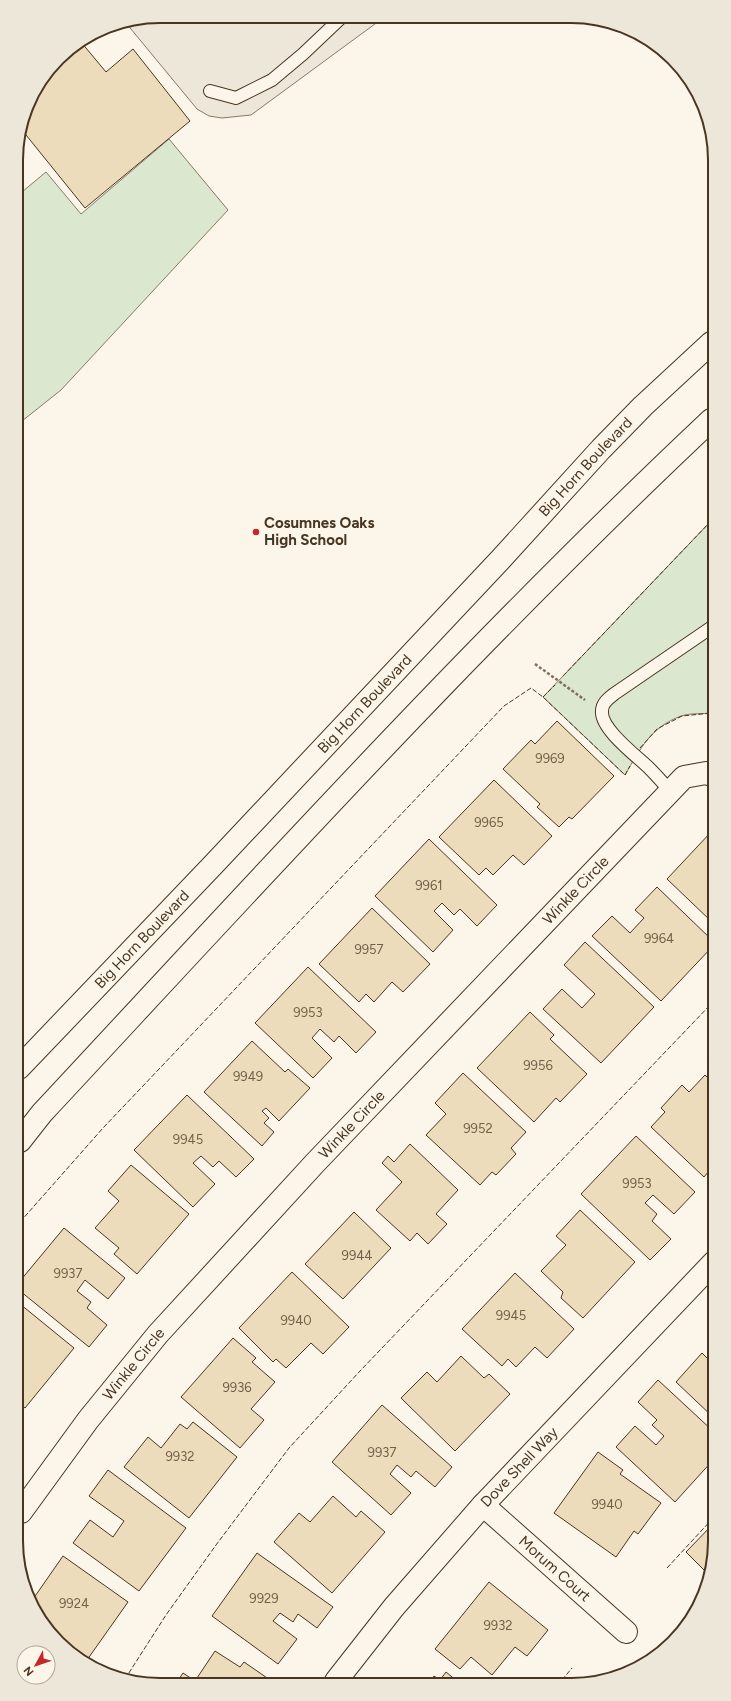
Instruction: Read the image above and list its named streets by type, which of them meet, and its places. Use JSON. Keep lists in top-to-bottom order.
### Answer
{
  "streets": {
    "main road": [
      "Big Horn Boulevard",
      "Winkle Circle",
      "Dove Shell Way",
      "Morum Court"
    ]
  },
  "crossings": [
    ["Dove Shell Way", "Morum Court"]
  ],
  "places": ["Cosumnes Oaks High School"],
  "house_numbers": [
    "9969",
    "9965",
    "9961",
    "9964",
    "9957",
    "9953",
    "9956",
    "9949",
    "9952",
    "9945",
    "9953",
    "9944",
    "9937",
    "9945",
    "9940",
    "9936",
    "9937",
    "9932",
    "9940",
    "9929",
    "9924",
    "9932"
  ],
  "north": "bottom left"
}
